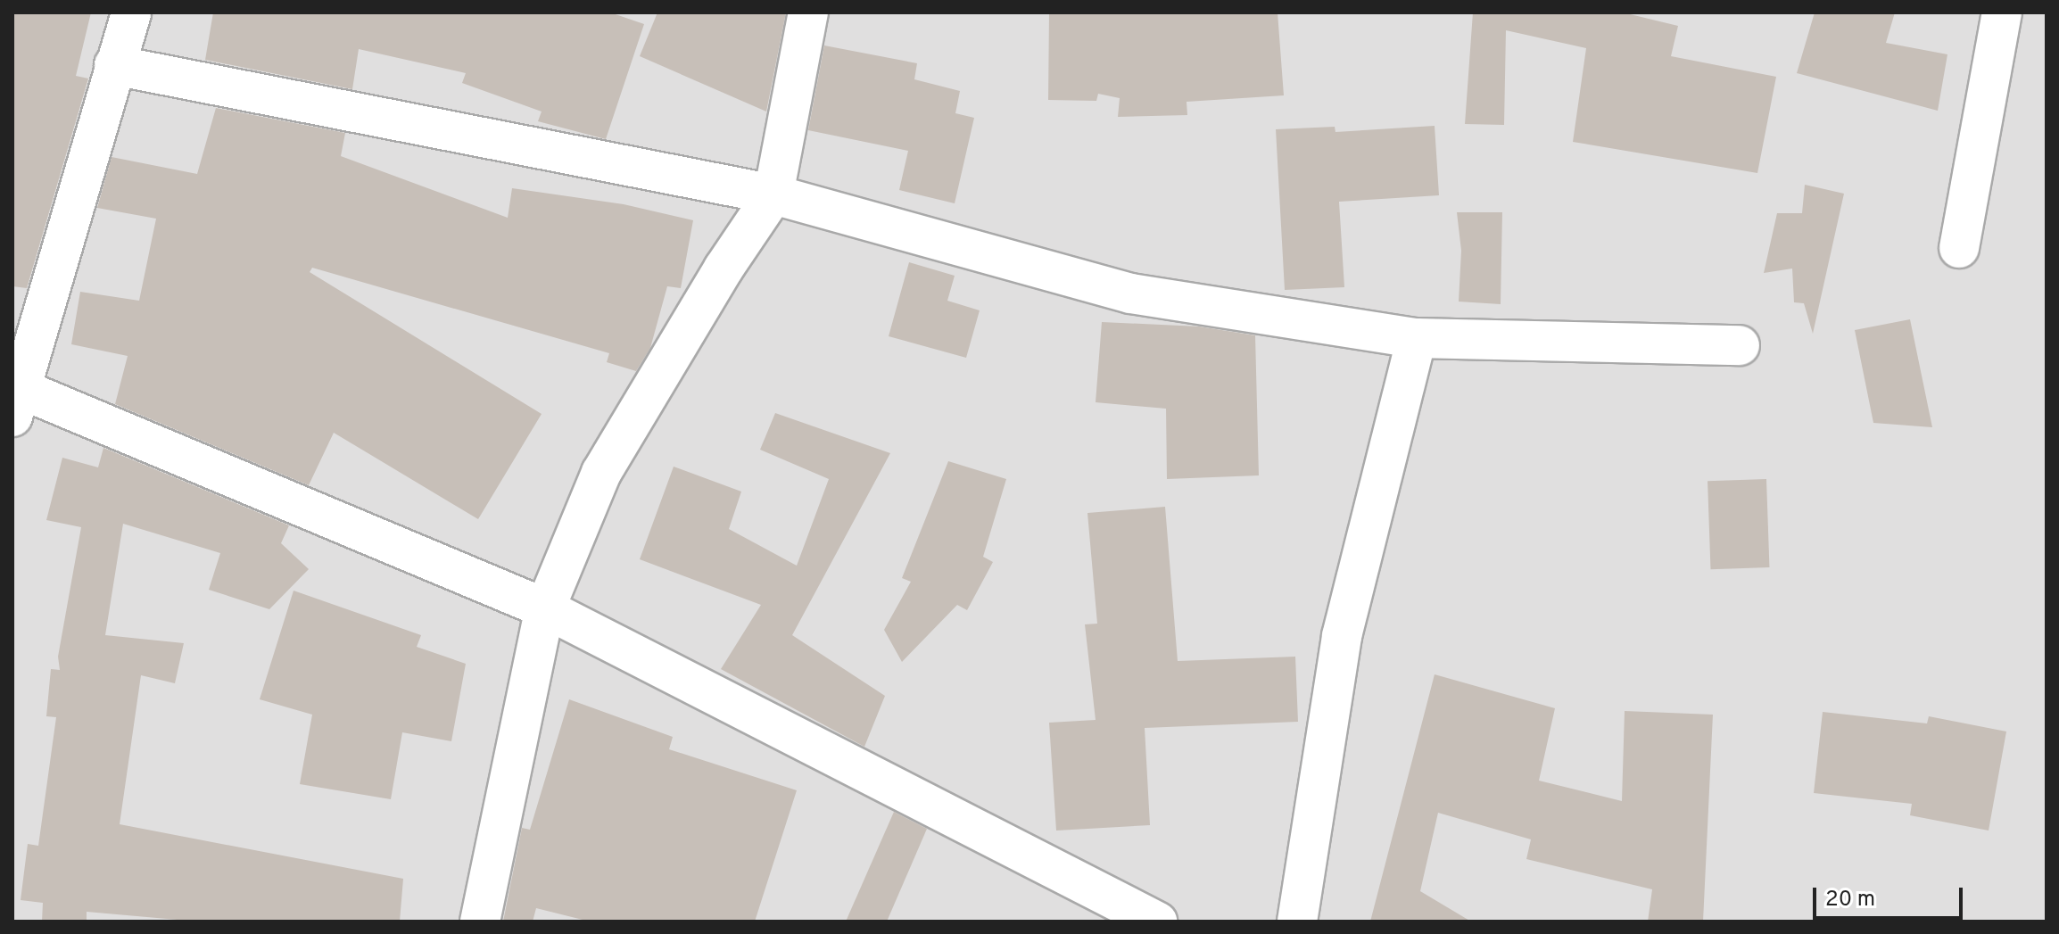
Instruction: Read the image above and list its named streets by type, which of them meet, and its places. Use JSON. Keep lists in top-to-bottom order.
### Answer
{
  "scale_bar": "20 m"
}
